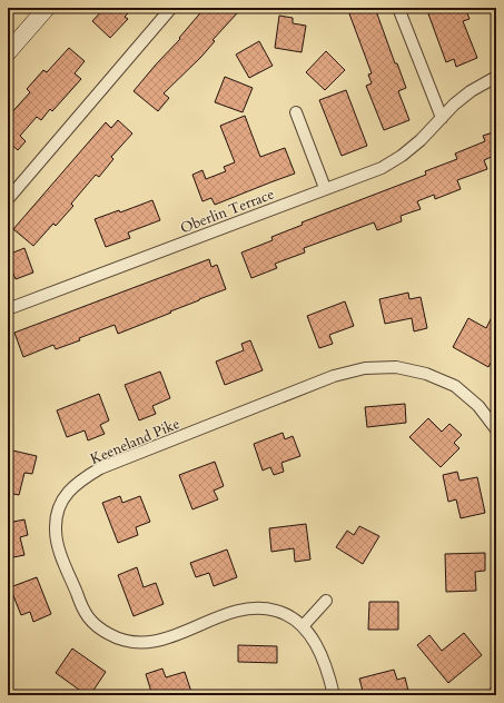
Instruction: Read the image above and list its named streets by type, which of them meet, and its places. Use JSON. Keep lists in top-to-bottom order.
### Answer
{
  "streets": {
    "street": ["Oberlin Terrace", "Keeneland Pike"]
  }
}
